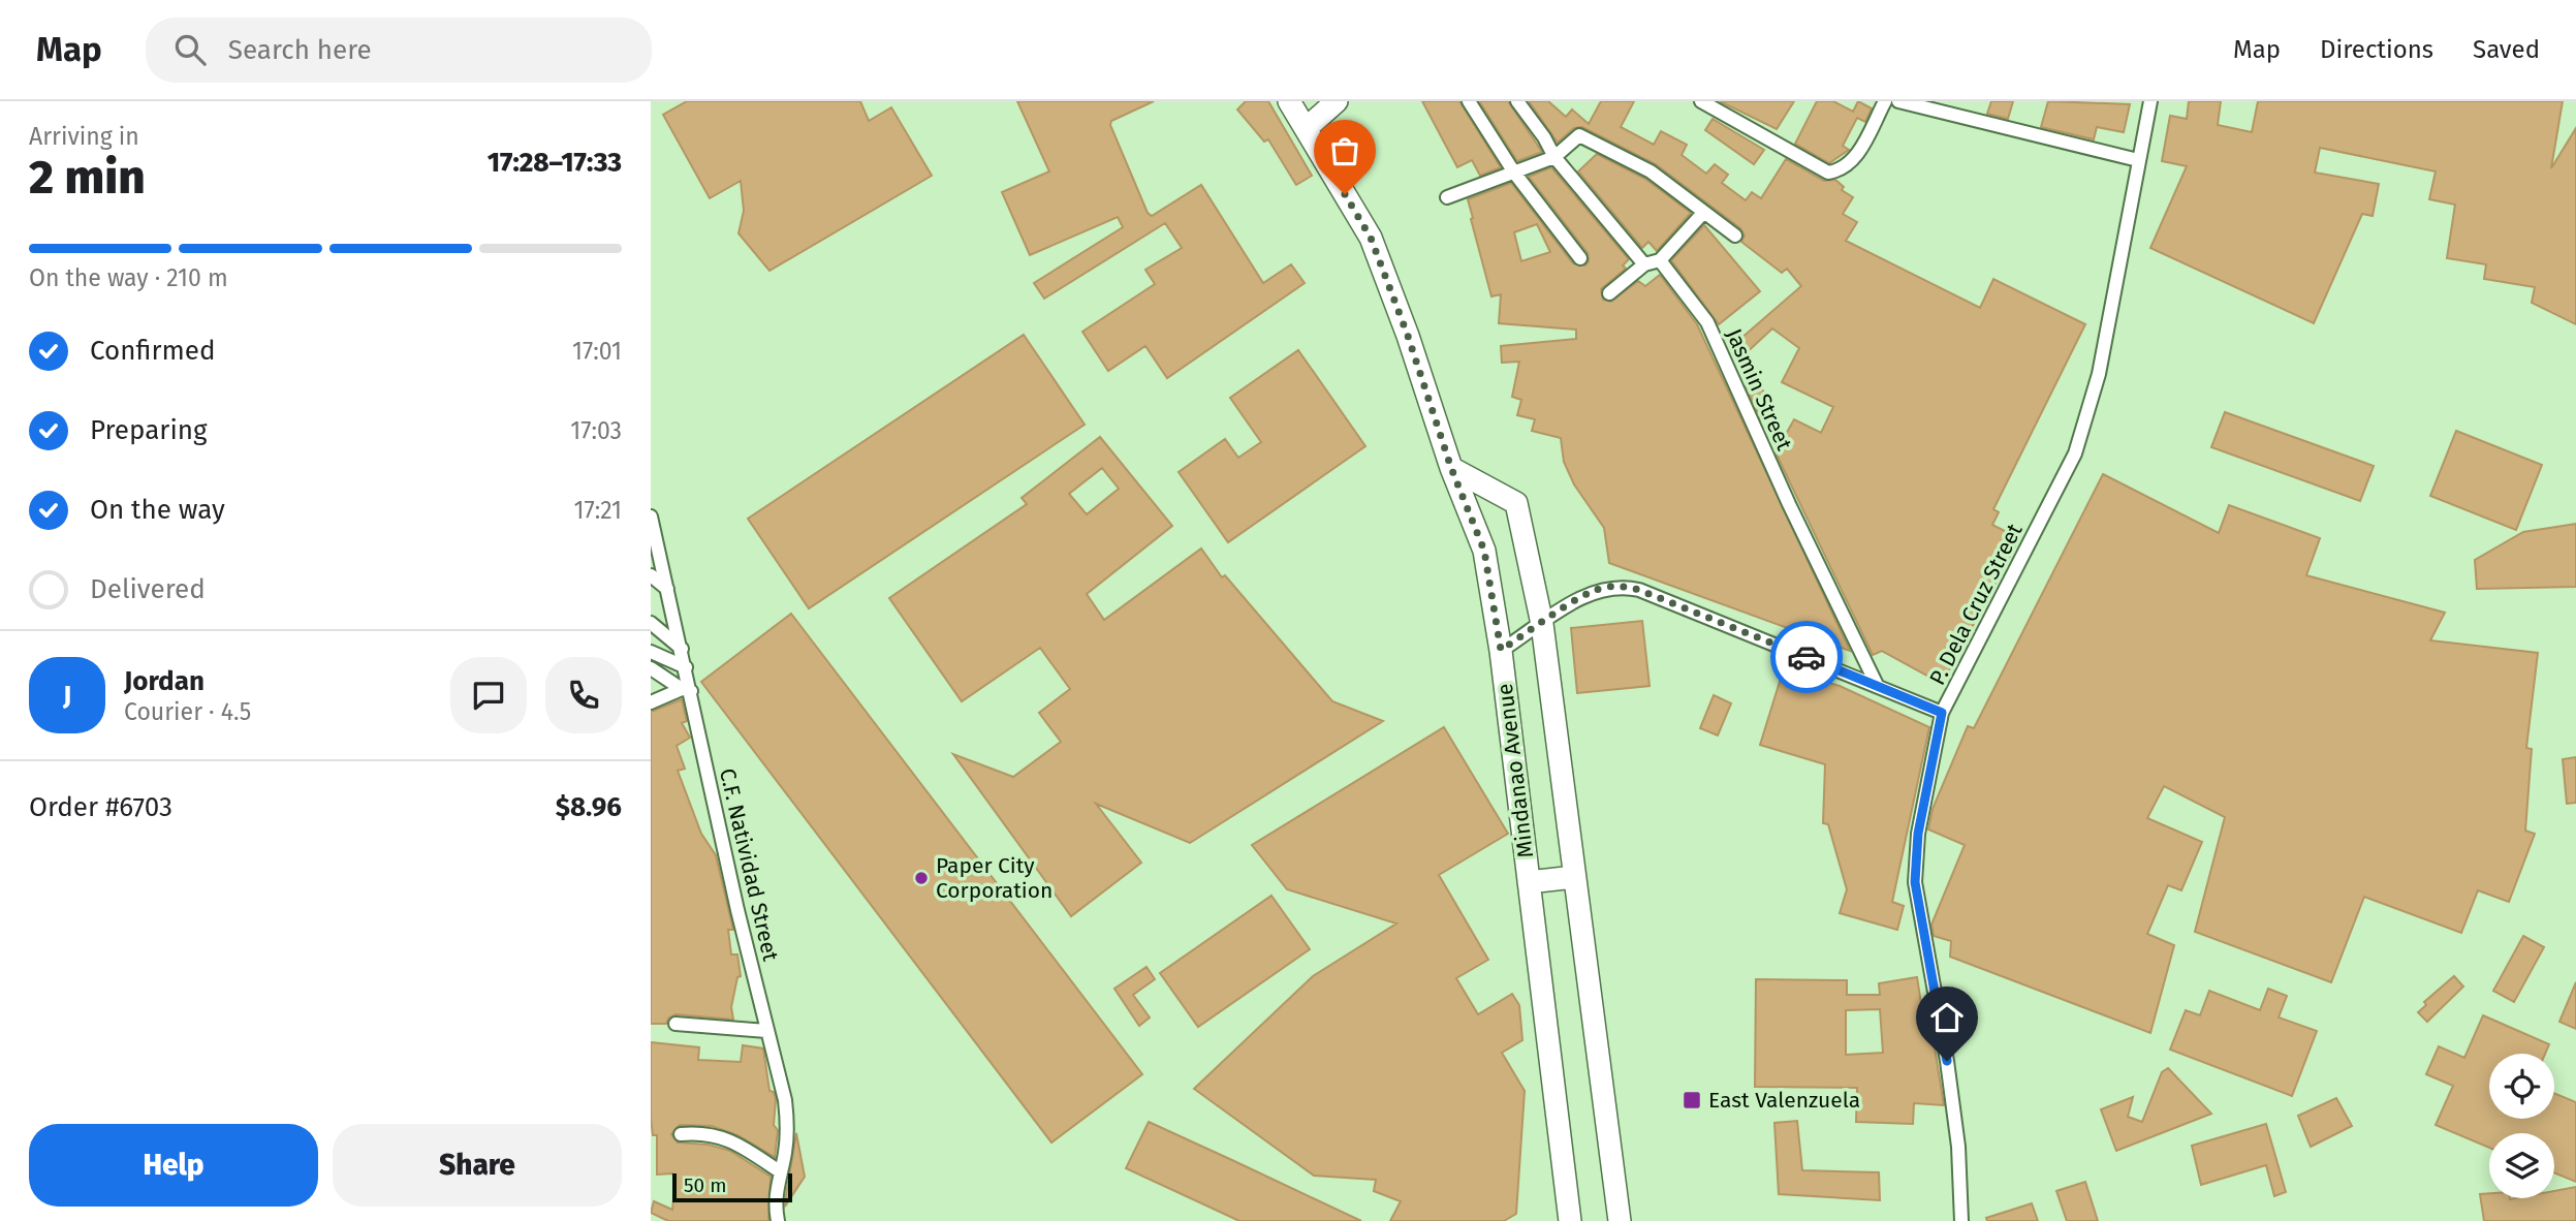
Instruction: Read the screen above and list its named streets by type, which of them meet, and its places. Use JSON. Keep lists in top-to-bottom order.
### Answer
{
  "streets": {
    "main road": ["Mindanao Avenue"],
    "street": ["Jasmin Street", "P. Dela Cruz Street", "C.F. Natividad Street"]
  },
  "places": {
    "other": ["Paper City Corporation"],
    "transit": ["East Valenzuela"]
  },
  "scale_bar": "50 m",
  "page": {
    "header": "Map",
    "search": "Search here",
    "nav": ["Map", "Directions", "Saved"],
    "heading": ["2 min", "Arriving in", "17:28–17:33"],
    "panel": [
      "Jordan",
      "Courier · 4.5",
      "Order #6703",
      "$8.96"
    ],
    "bar": "On the way · 210 m",
    "list": [
      ["Confirmed", "17:01"],
      ["Preparing", "17:03"],
      ["On the way", "17:21"],
      "Delivered"
    ],
    "round": "J",
    "buttons": ["Help", "Share"],
    "scale": "50 m"
  }
}
